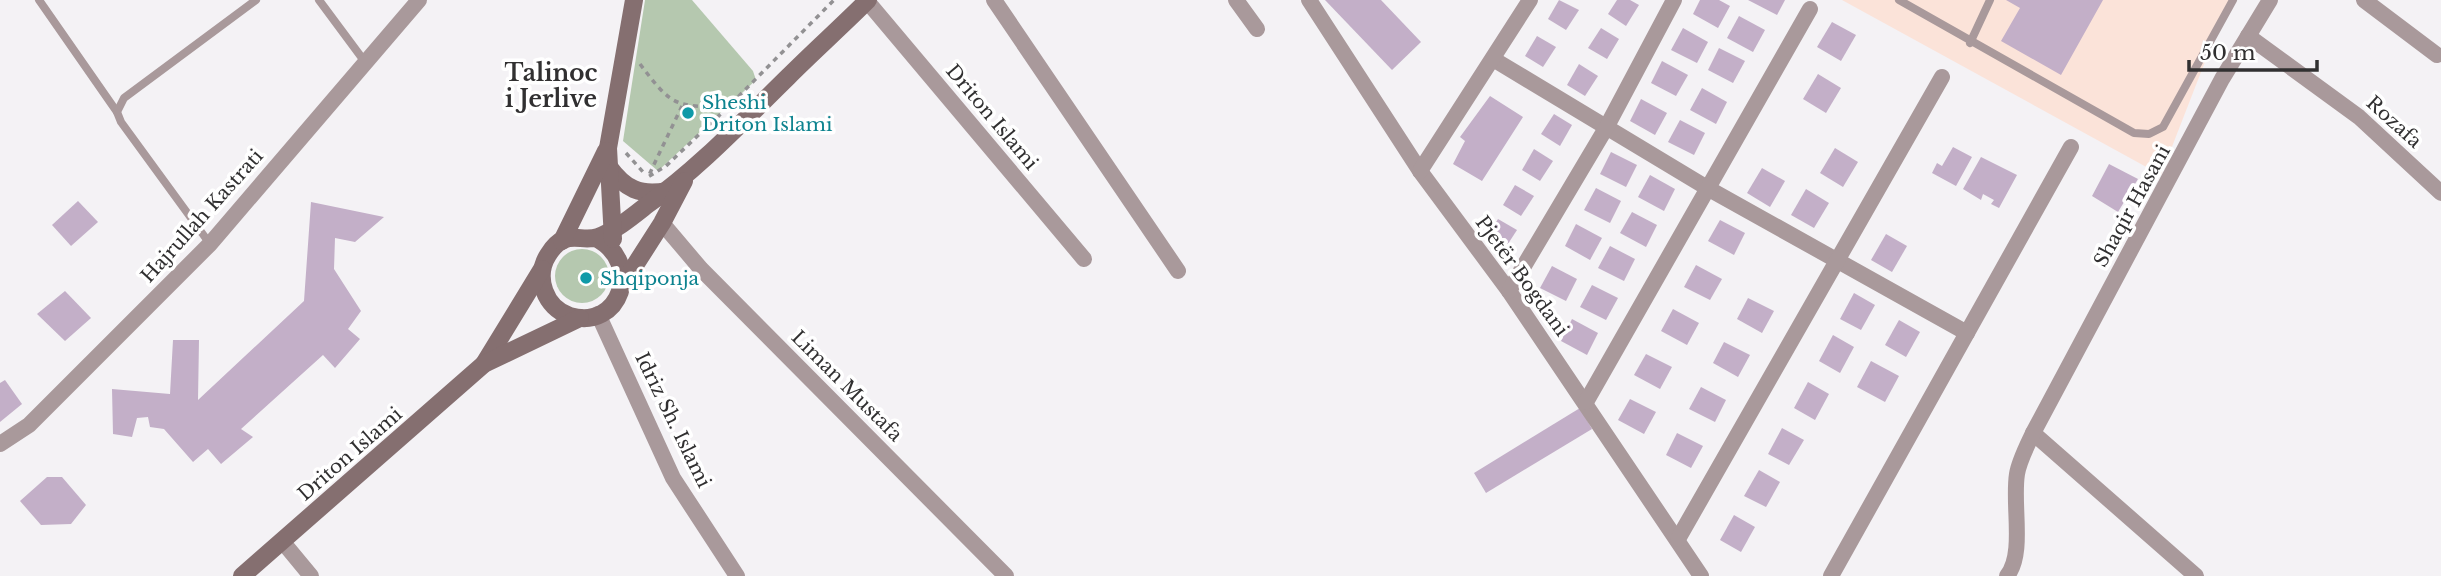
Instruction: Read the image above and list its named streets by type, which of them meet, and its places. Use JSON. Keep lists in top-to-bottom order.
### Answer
{
  "streets": {
    "street": [
      "Driton Islami",
      "Rozafa",
      "Shaqir Hasani",
      "Hajrullah Kastrati",
      "Pjetër Bogdani",
      "Liman Mustafa",
      "Idriz Sh. Islami"
    ]
  },
  "crossings": [
    ["Driton Islami", "Liman Mustafa"],
    ["Driton Islami", "Idriz Sh. Islami"],
    ["Rozafa", "Shaqir Hasani"]
  ],
  "districts": ["Talinoc i Jerlive"],
  "places": ["Sheshi Driton Islami", "Shqiponja"],
  "scale_bar": "50 m"
}
